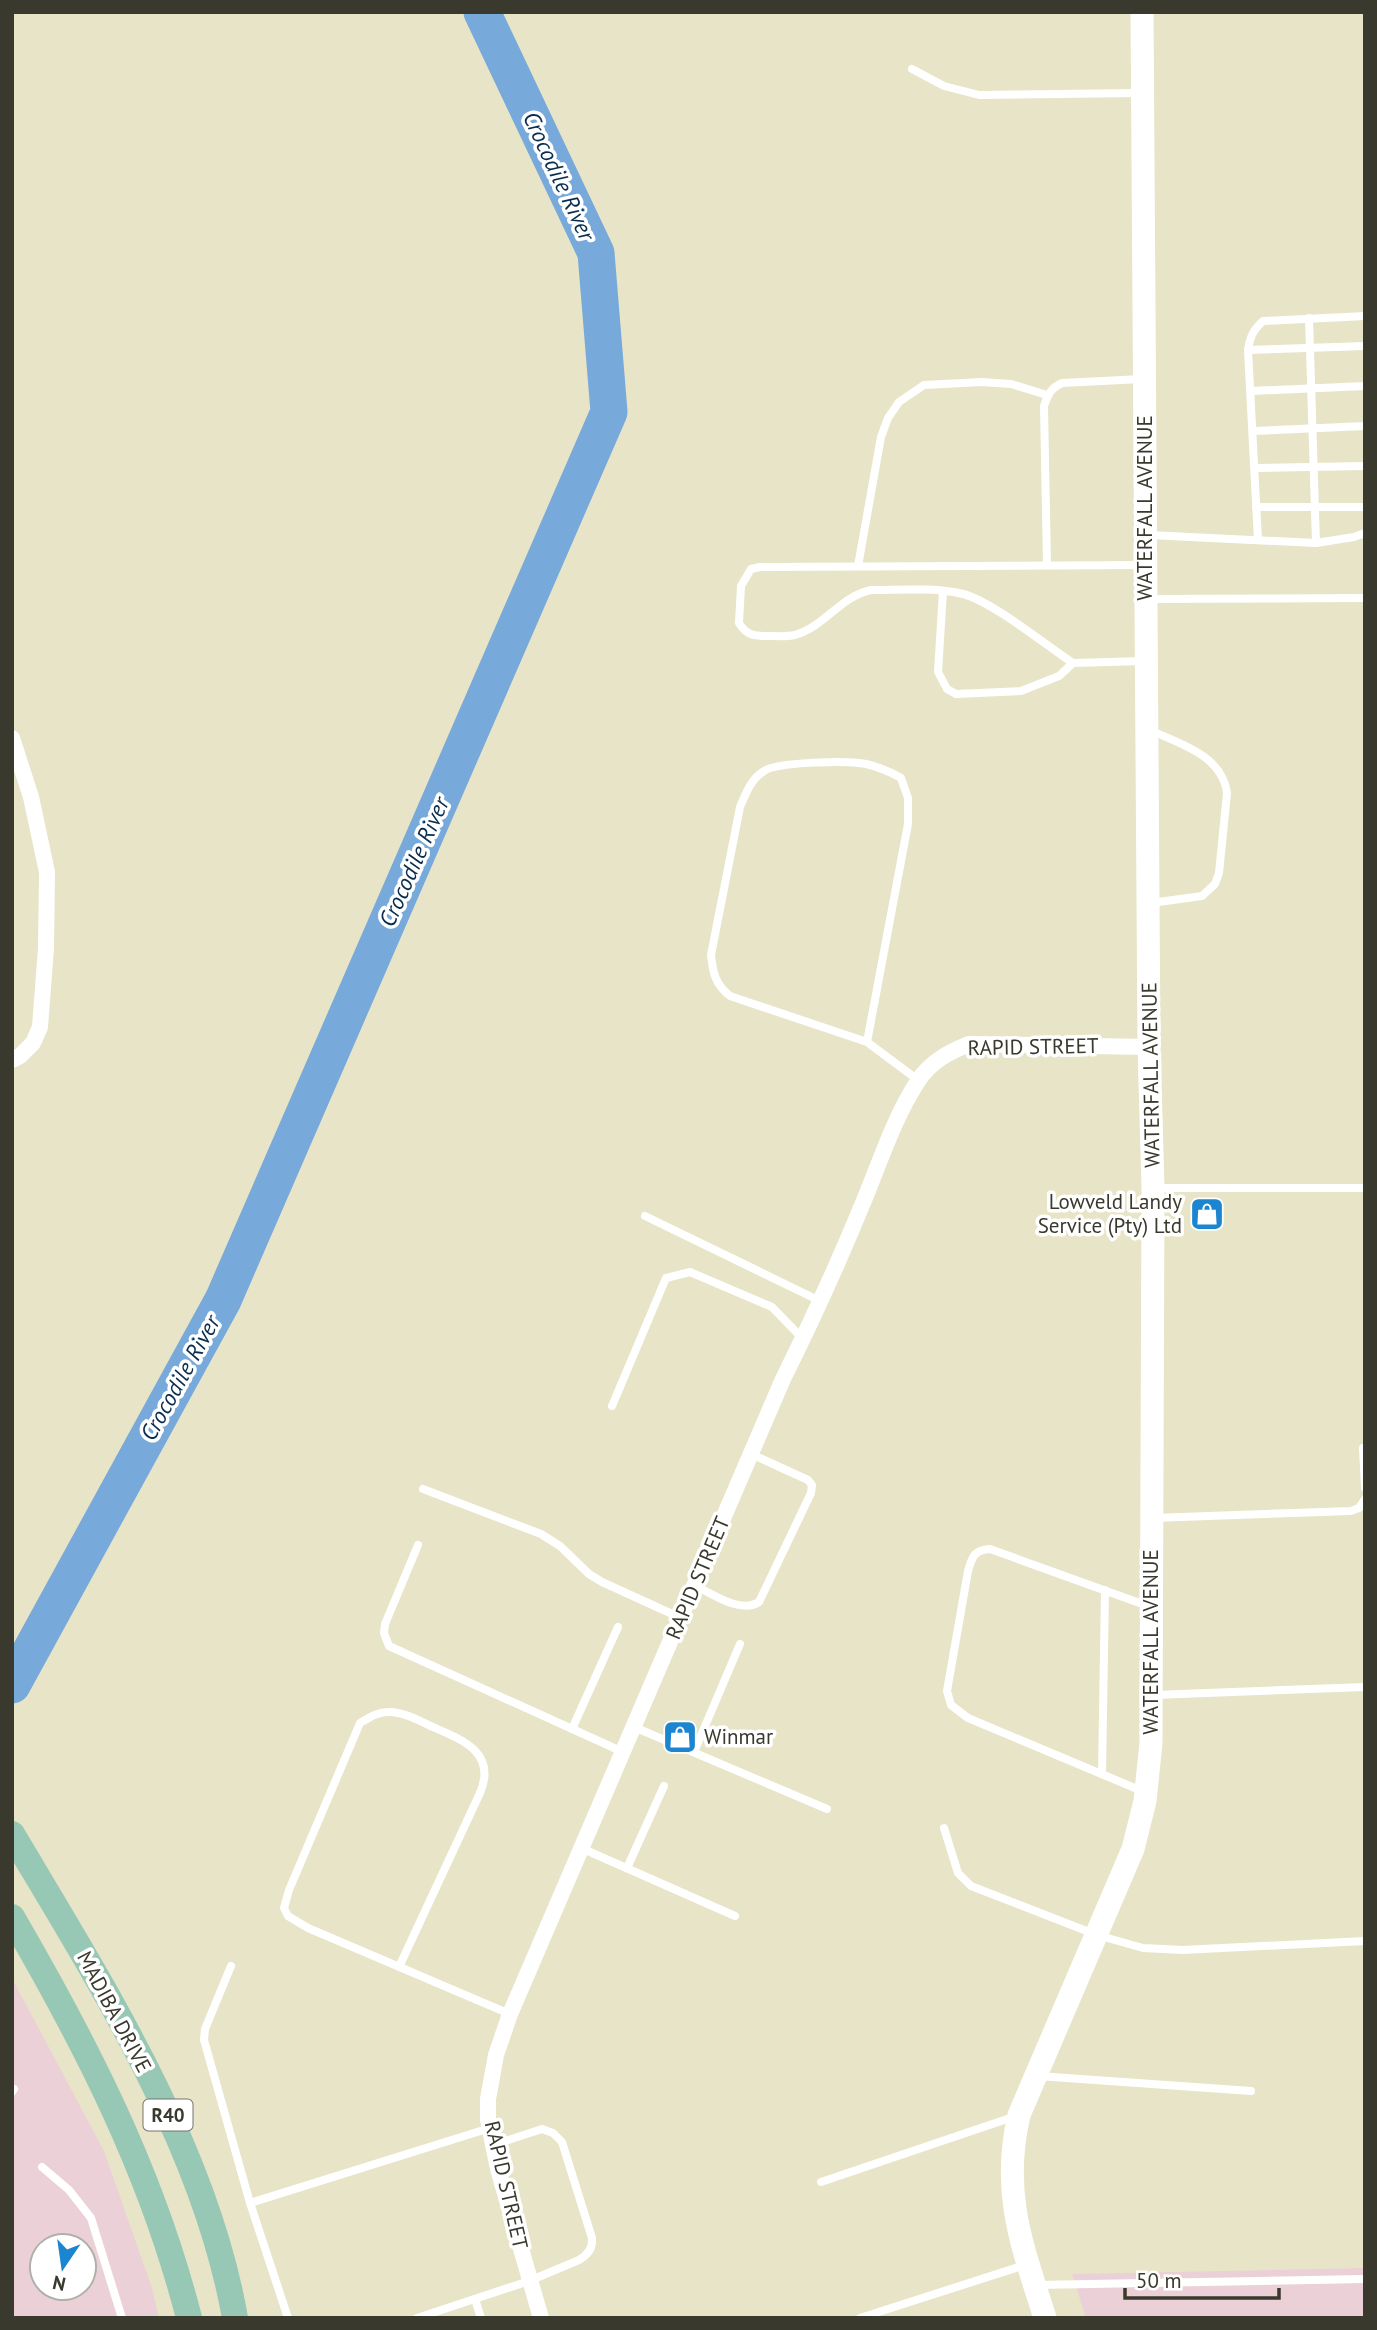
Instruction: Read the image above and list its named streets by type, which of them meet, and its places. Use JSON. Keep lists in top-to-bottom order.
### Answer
{
  "streets": {
    "main road": ["MADIBA DRIVE", "R40"],
    "street": ["WATERFALL AVENUE", "RAPID STREET"]
  },
  "crossings": [
    ["WATERFALL AVENUE", "RAPID STREET"]
  ],
  "water": ["Crocodile River"],
  "places": {
    "shop": ["Lowveld Landy Service (Pty) Ltd", "Winmar"]
  },
  "scale_bar": "50 m",
  "north": "bottom"
}
